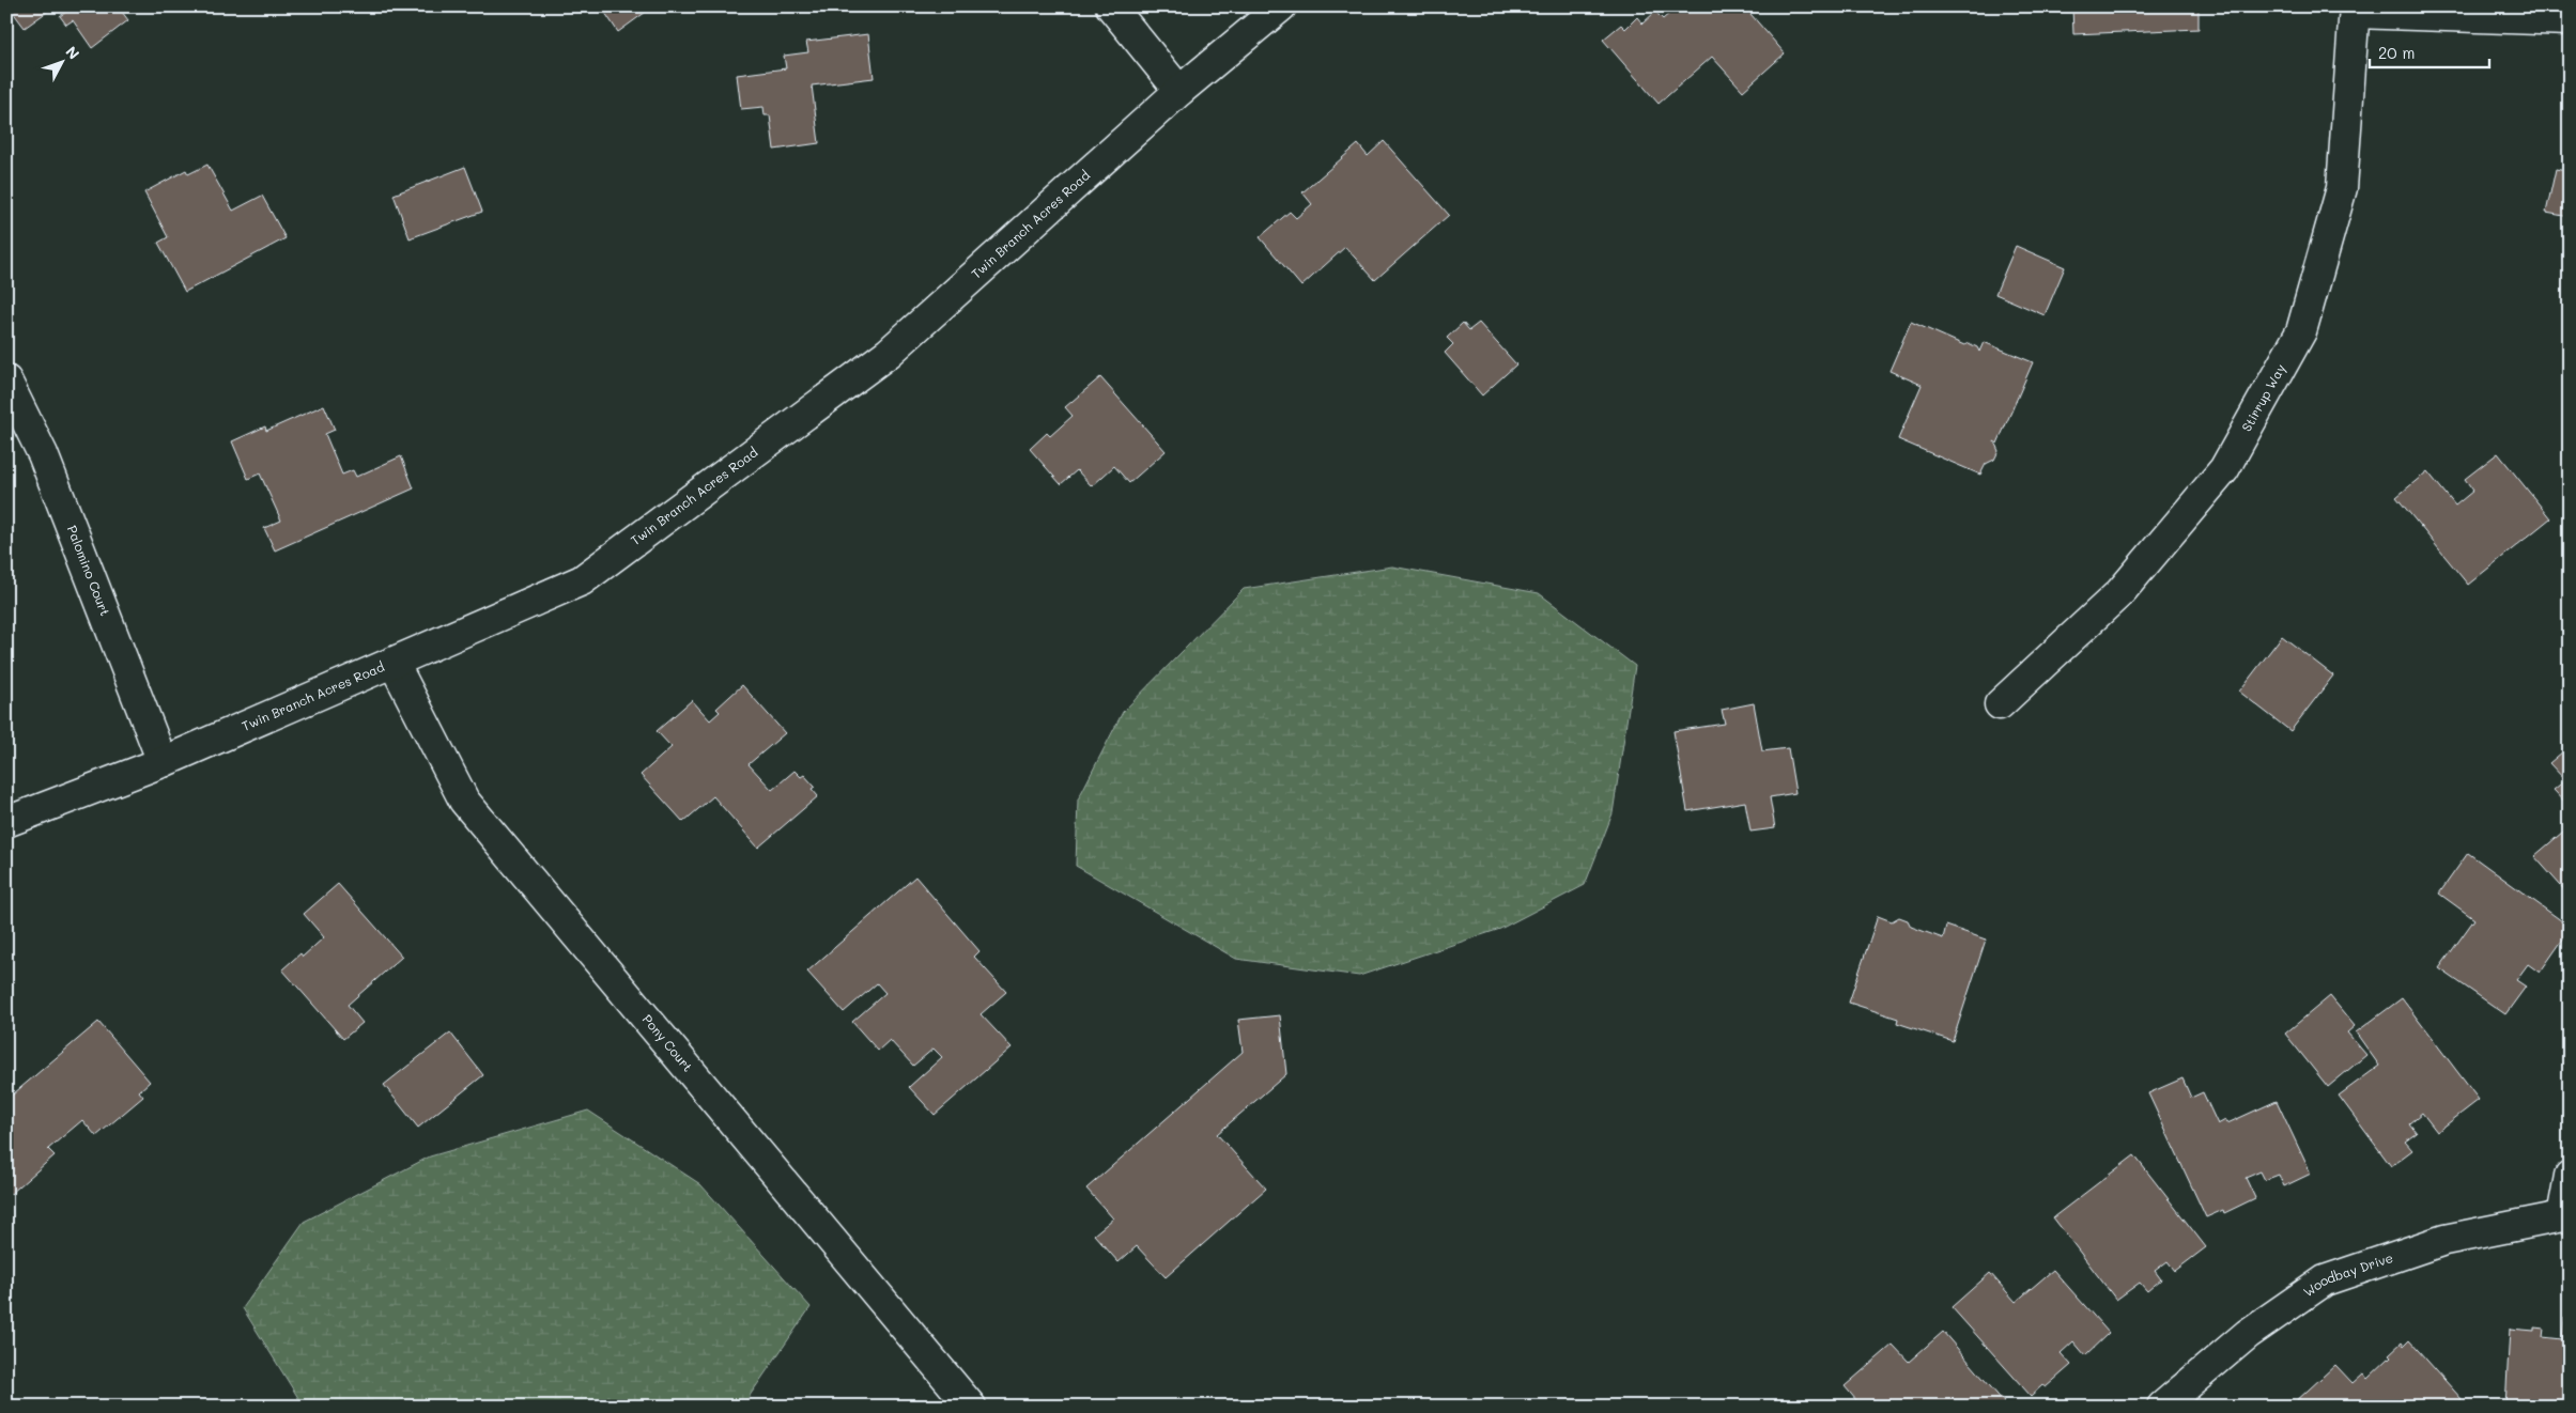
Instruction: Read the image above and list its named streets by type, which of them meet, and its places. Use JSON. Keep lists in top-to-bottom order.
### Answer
{
  "streets": {
    "street": [
      "Twin Branch Acres Road",
      "Stirrup Way",
      "Palomino Court",
      "Pony Court",
      "Woodbay Drive"
    ]
  },
  "crossings": [
    ["Twin Branch Acres Road", "Palomino Court"],
    ["Twin Branch Acres Road", "Pony Court"]
  ],
  "scale_bar": "20 m",
  "north": "top right"
}
